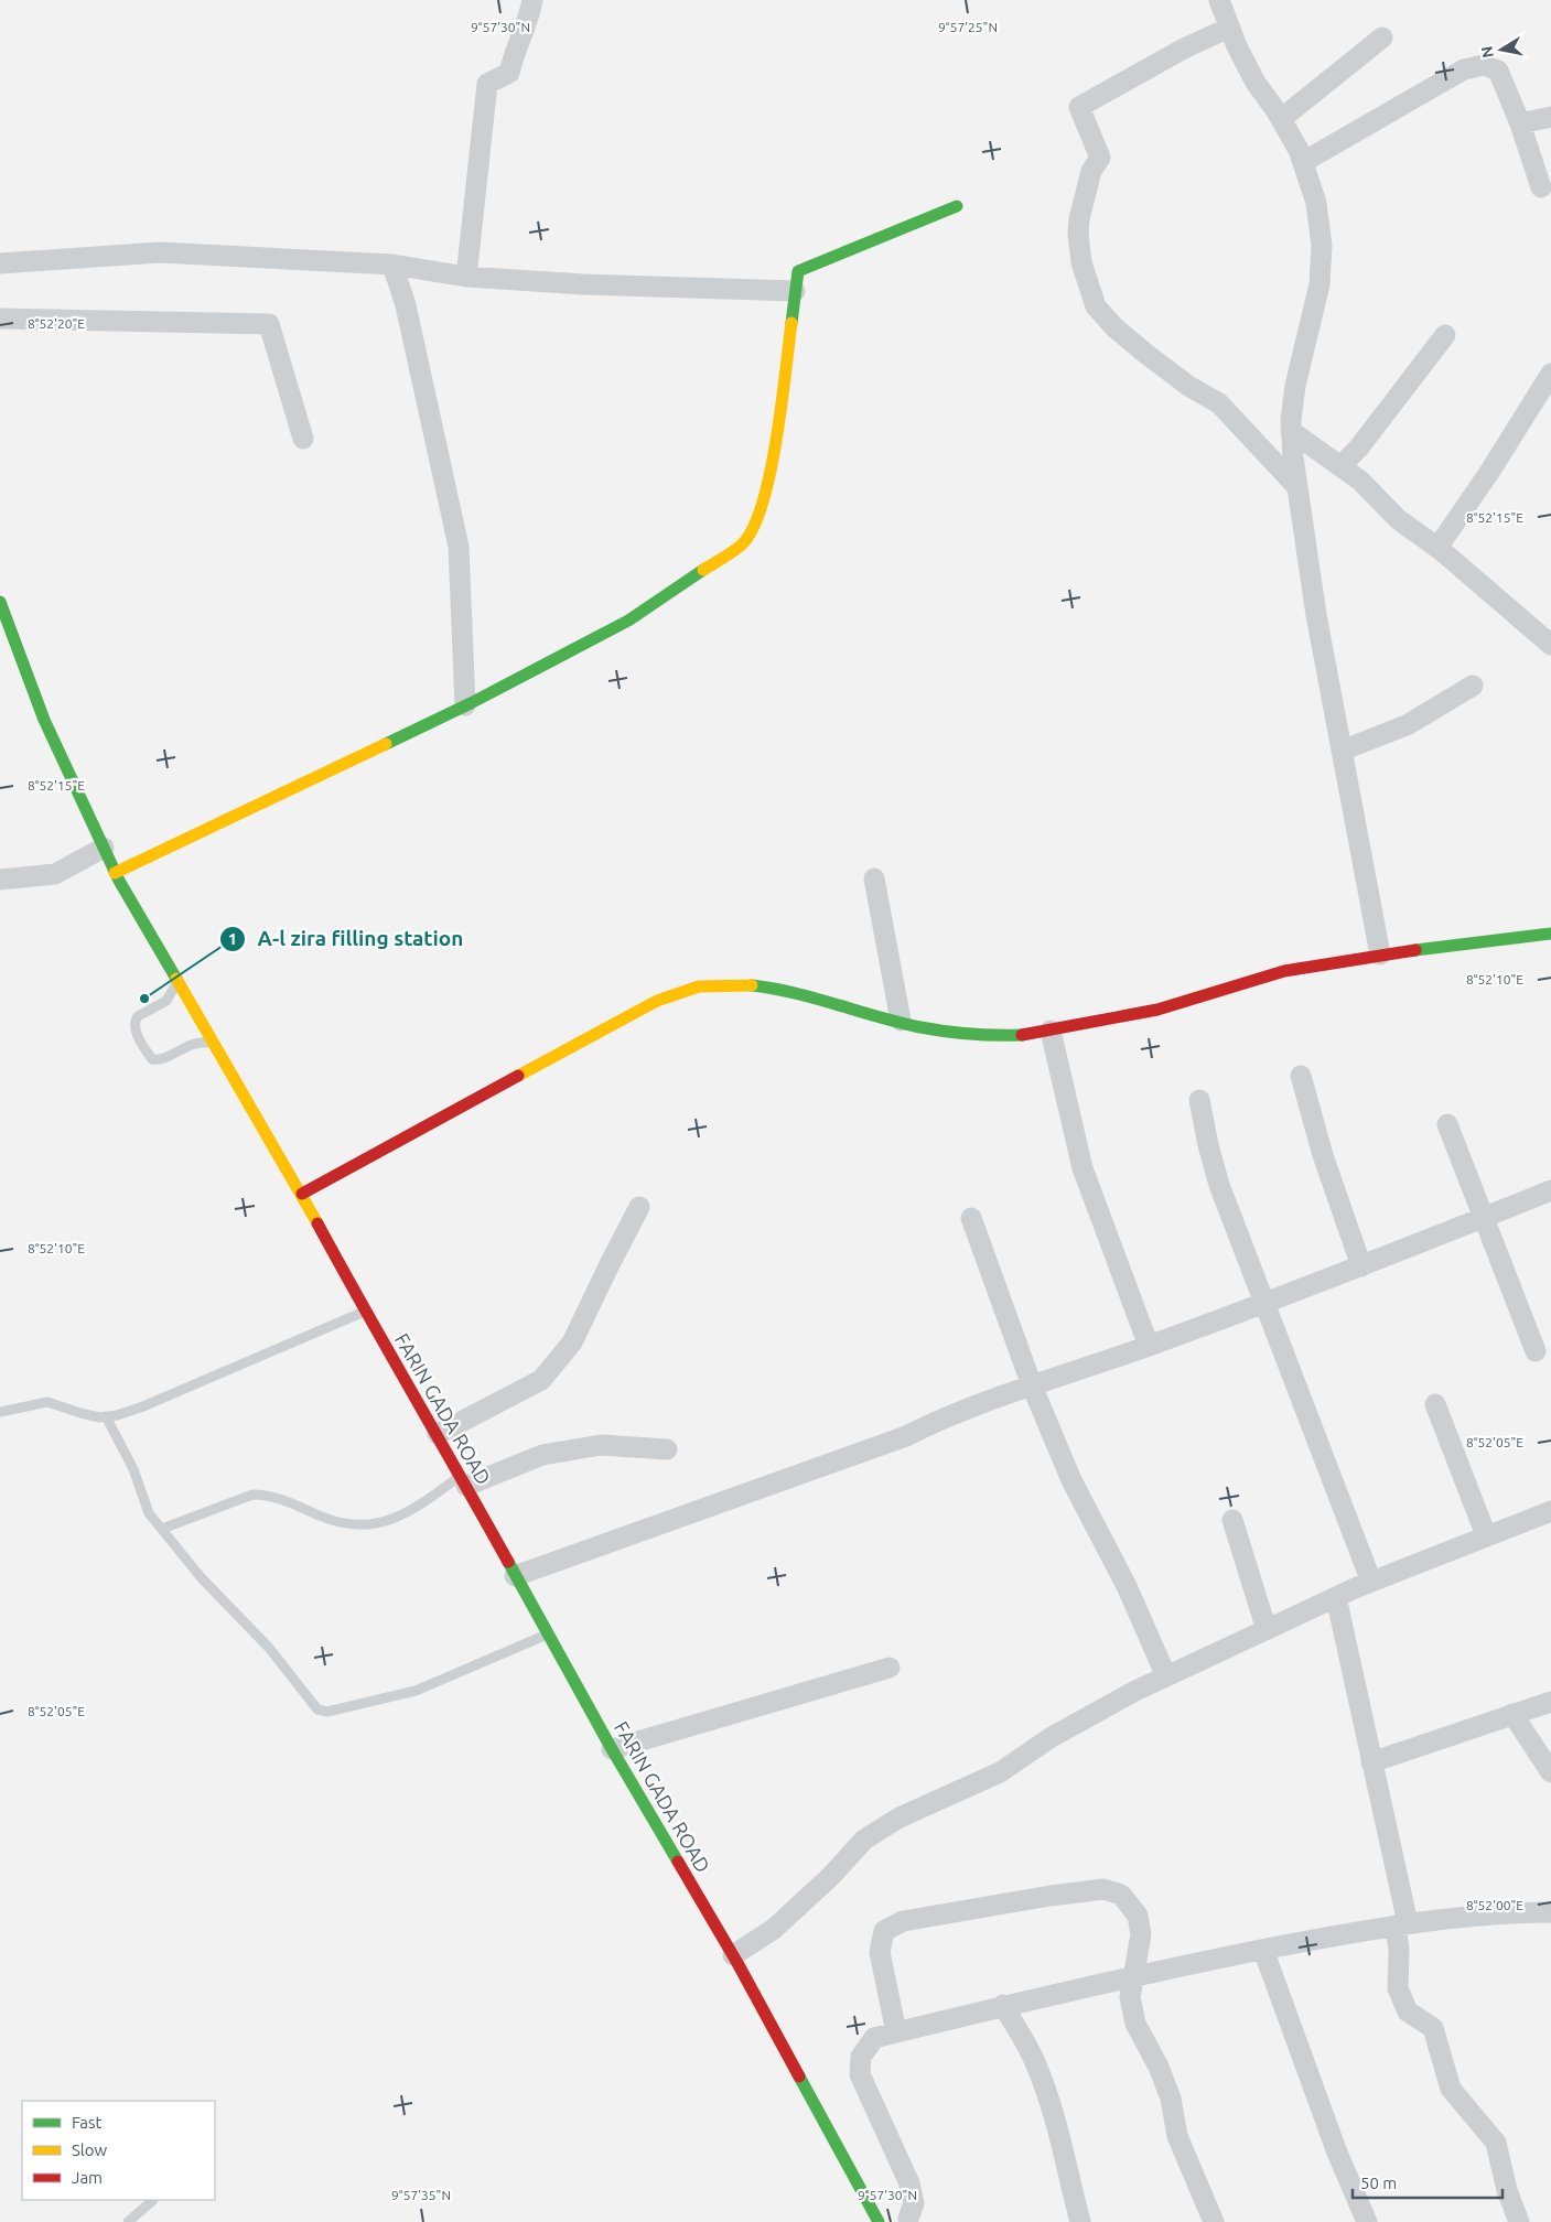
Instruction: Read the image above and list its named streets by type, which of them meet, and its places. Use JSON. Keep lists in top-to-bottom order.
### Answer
{
  "streets": {
    "street": ["FARIN GADA ROAD"]
  },
  "places": ["A-l zira filling station"],
  "legend": ["Fast", "Slow", "Jam"],
  "scale_bar": "50 m",
  "north": "left",
  "coordinates": [
    "9°57'30\"N",
    "9°57'25\"N",
    "8°52'20\"E",
    "8°52'15\"E",
    "8°52'10\"E",
    "8°52'05\"E",
    "8°52'00\"E",
    "9°57'35\"N"
  ]
}
